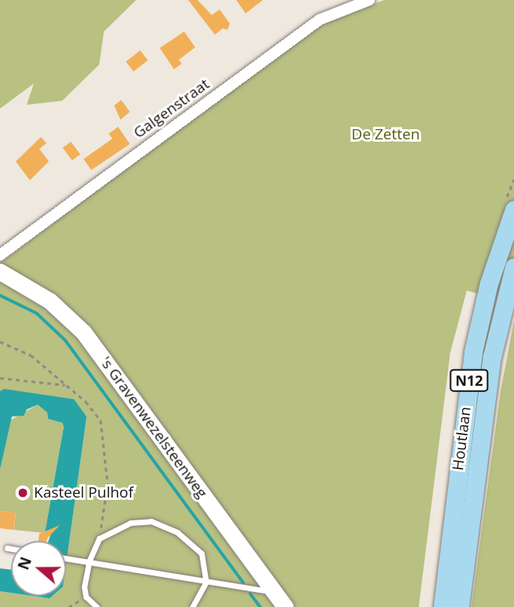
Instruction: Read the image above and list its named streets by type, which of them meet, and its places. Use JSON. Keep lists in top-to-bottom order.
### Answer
{
  "streets": {
    "main road": ["N12", "Houtlaan"],
    "street": ["Galgenstraat", "'s Gravenwezelsteenweg"]
  },
  "parks": ["De Zetten"],
  "places": ["Kasteel Pulhof"],
  "north": "left"
}
